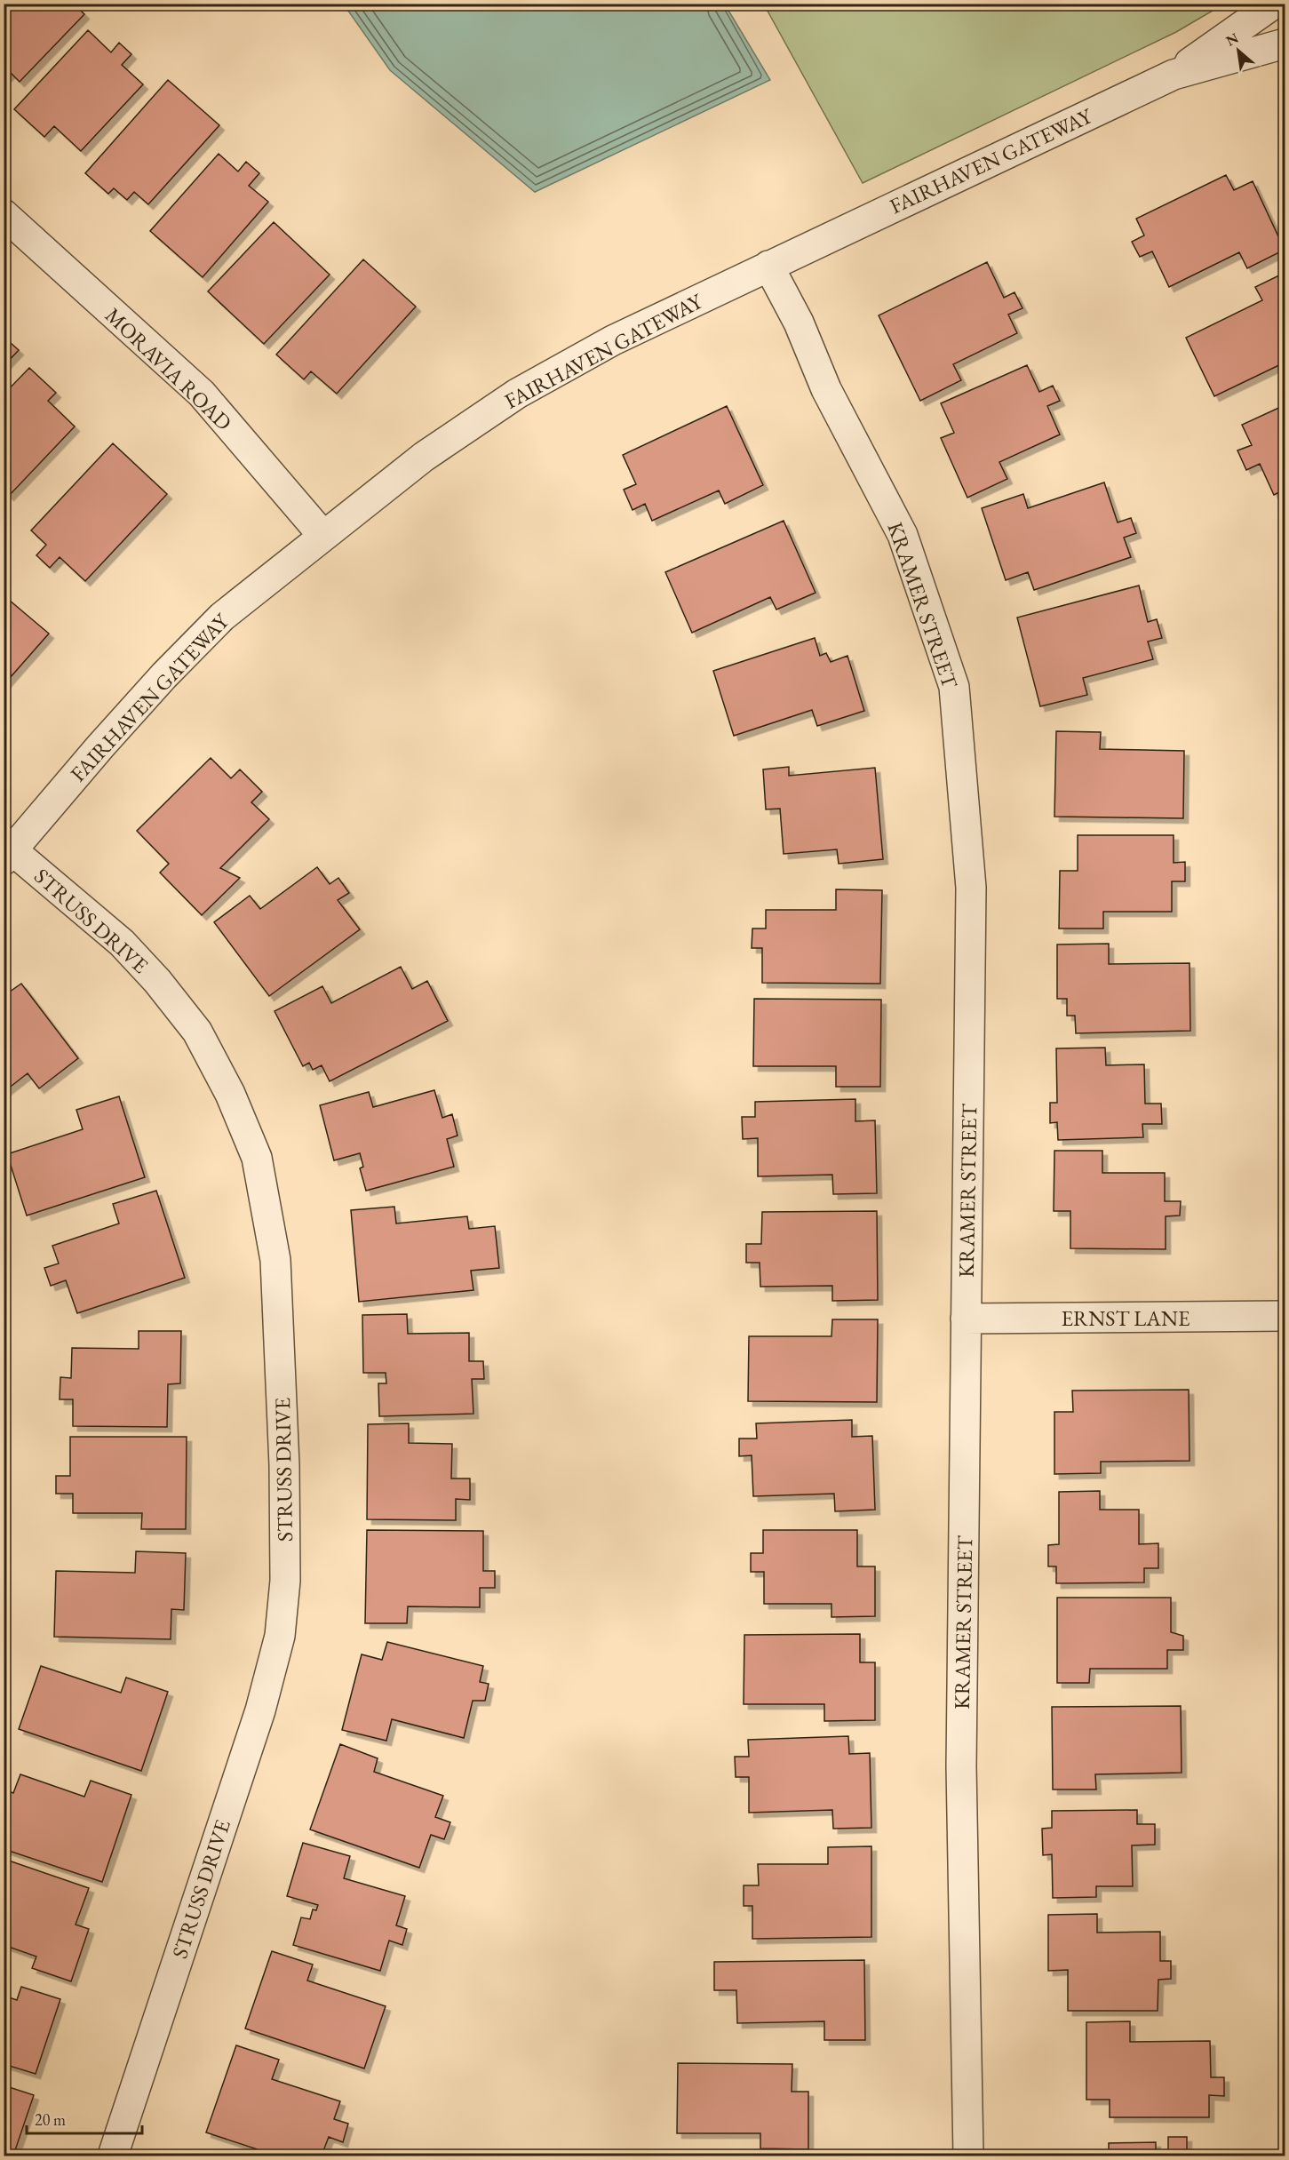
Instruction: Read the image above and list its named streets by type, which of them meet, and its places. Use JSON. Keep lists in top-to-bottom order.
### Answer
{
  "streets": {
    "street": [
      "FAIRHAVEN GATEWAY",
      "MORAVIA ROAD",
      "KRAMER STREET",
      "STRUSS DRIVE",
      "ERNST LANE"
    ]
  },
  "crossings": [
    ["FAIRHAVEN GATEWAY", "MORAVIA ROAD"],
    ["FAIRHAVEN GATEWAY", "KRAMER STREET"],
    ["FAIRHAVEN GATEWAY", "STRUSS DRIVE"],
    ["KRAMER STREET", "ERNST LANE"]
  ],
  "scale_bar": "20 m",
  "north": "top left"
}
